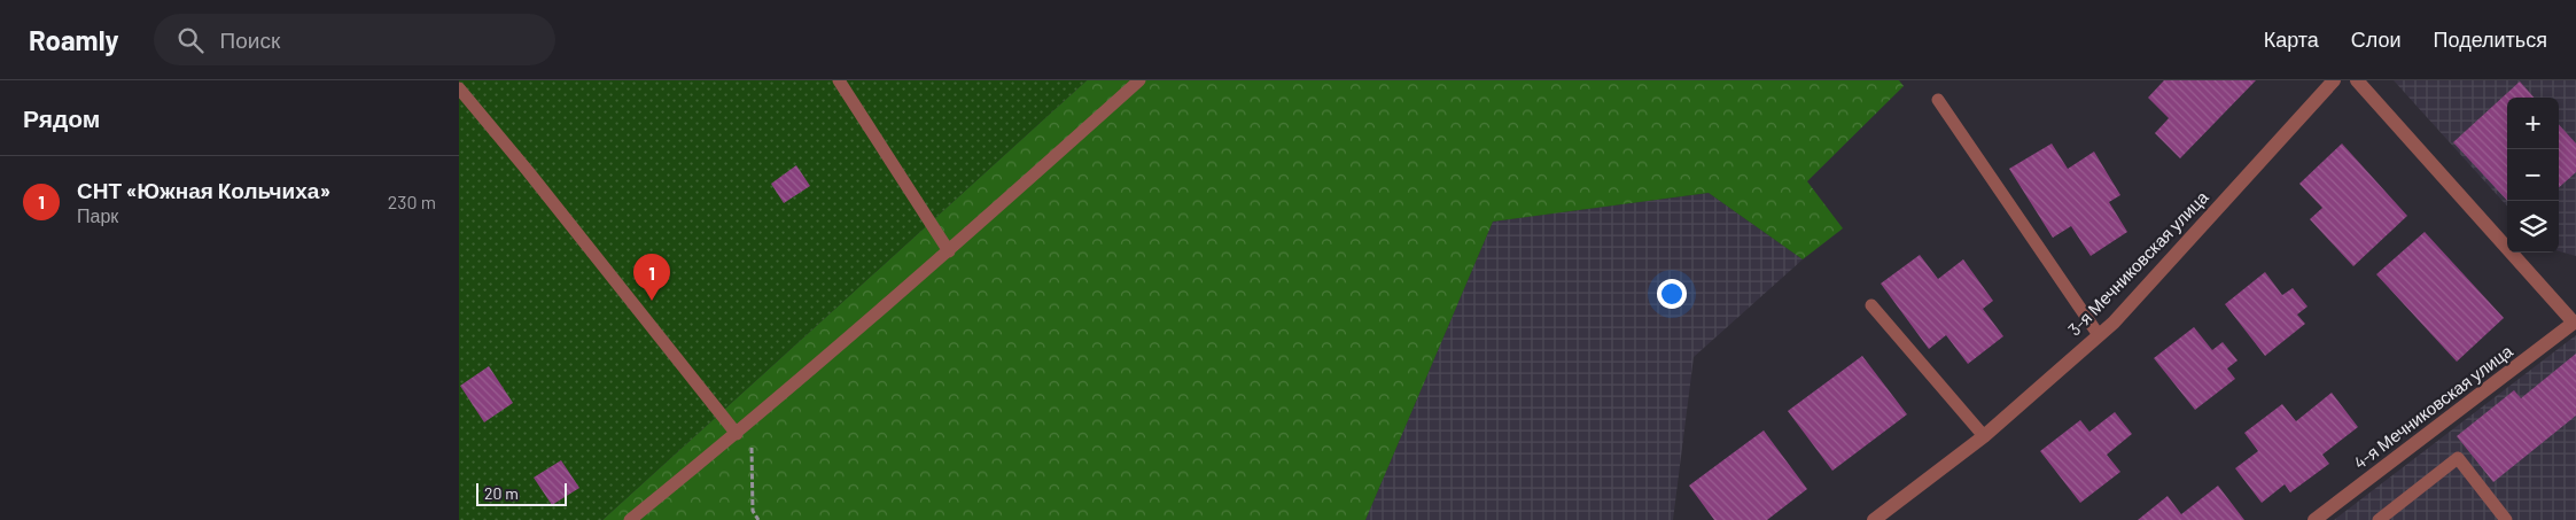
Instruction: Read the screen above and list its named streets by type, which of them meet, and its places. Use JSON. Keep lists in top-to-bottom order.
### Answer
{
  "streets": {
    "street": ["3-я Мечниковская улица", "4-я Мечниковская улица"]
  },
  "scale_bar": "20 m",
  "page": {
    "header": "Roamly",
    "search": "Поиск",
    "nav": ["Карта", "Слои", "Поделиться"],
    "heading": "Рядом",
    "map_buttons": ["+", "−"],
    "list": [
      {
        "mark": "1",
        "name": "СНТ «Южная Кольчиха»",
        "note": "Парк",
        "value": "230 m"
      }
    ],
    "pins": "1",
    "scale": "20 m"
  }
}
